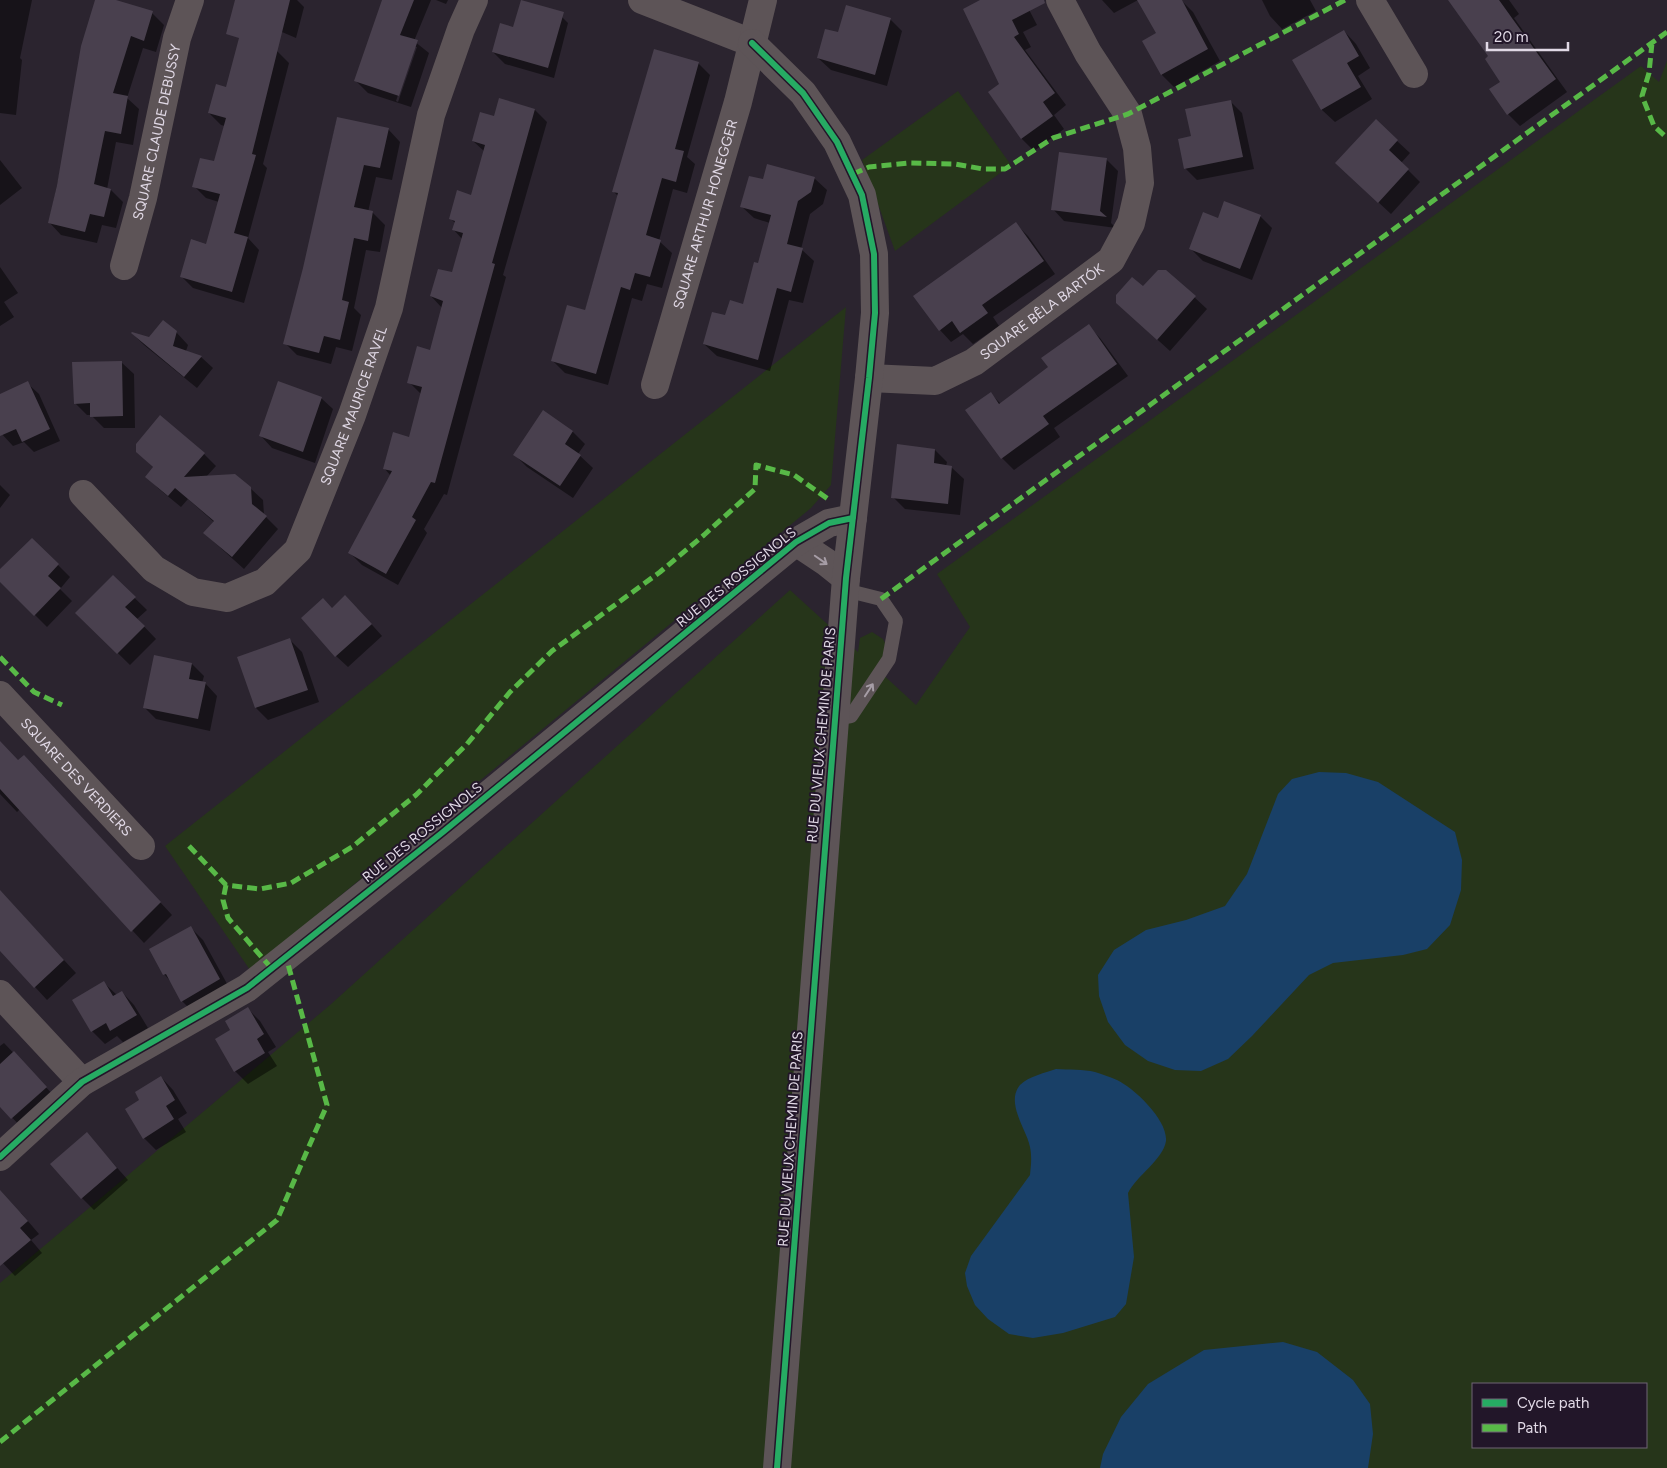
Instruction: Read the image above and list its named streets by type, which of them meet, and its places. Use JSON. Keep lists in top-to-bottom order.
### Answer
{
  "streets": {
    "street": [
      "SQUARE CLAUDE DEBUSSY",
      "SQUARE ARTHUR HONEGGER",
      "SQUARE BÊLA BARTÓK",
      "SQUARE MAURICE RAVEL",
      "RUE DES ROSSIGNOLS",
      "RUE DU VIEUX CHEMIN DE PARIS",
      "SQUARE DES VERDIERS"
    ]
  },
  "crossings": [
    ["SQUARE ARTHUR HONEGGER", "RUE DU VIEUX CHEMIN DE PARIS"],
    ["SQUARE BÊLA BARTÓK", "RUE DU VIEUX CHEMIN DE PARIS"],
    ["RUE DES ROSSIGNOLS", "RUE DU VIEUX CHEMIN DE PARIS"]
  ],
  "legend": ["Cycle path", "Path"],
  "scale_bar": "20 m"
}
